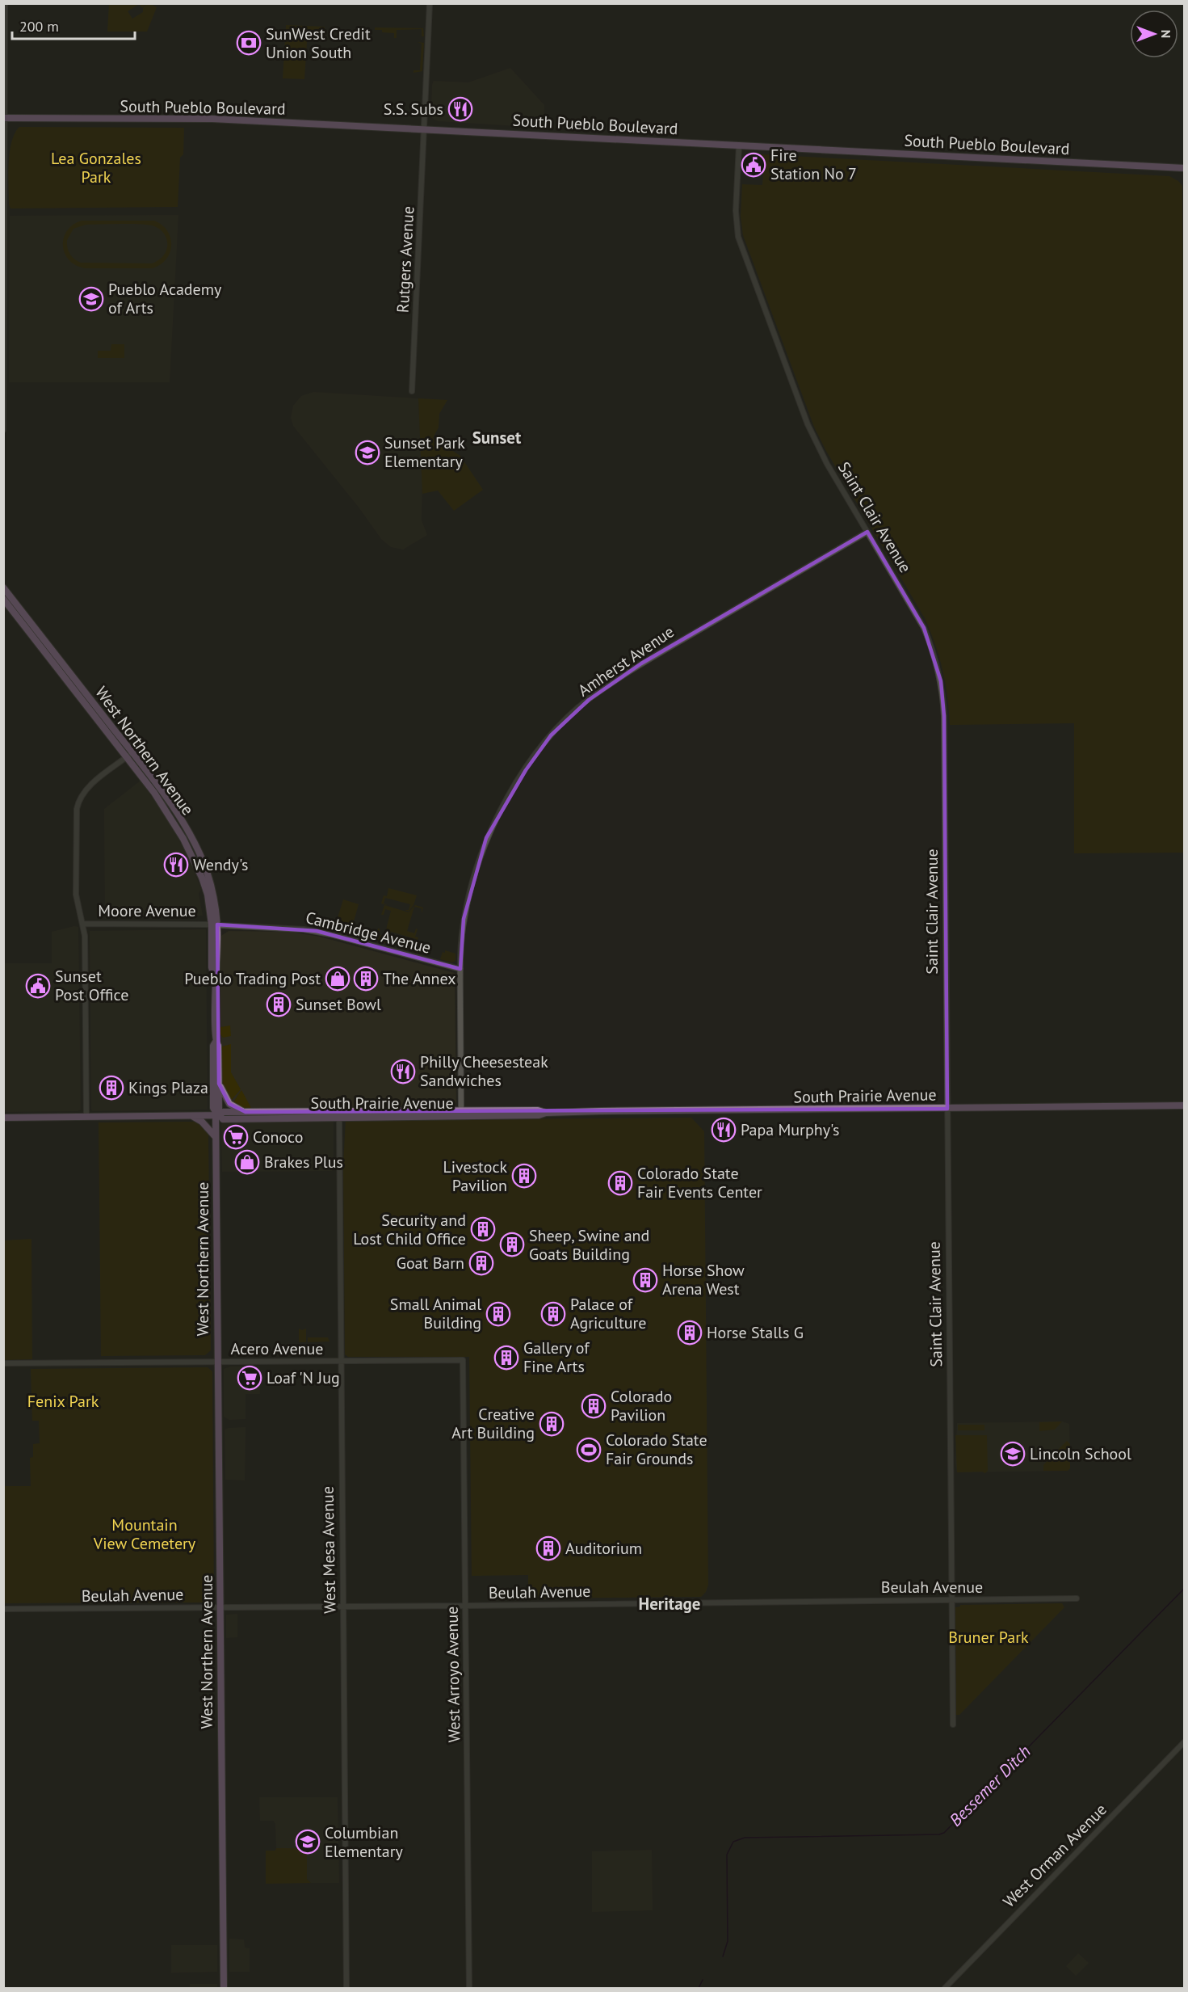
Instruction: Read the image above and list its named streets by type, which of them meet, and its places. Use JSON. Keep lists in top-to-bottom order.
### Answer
{
  "streets": {
    "main road": ["South Pueblo Boulevard", "West Northern Avenue", "South Prairie Avenue"],
    "street": [
      "Rutgers Avenue",
      "Saint Clair Avenue",
      "Amherst Avenue",
      "Moore Avenue",
      "Cambridge Avenue",
      "Acero Avenue",
      "West Mesa Avenue",
      "Beulah Avenue",
      "West Arroyo Avenue",
      "West Orman Avenue"
    ]
  },
  "crossings": [
    ["South Pueblo Boulevard", "Rutgers Avenue"],
    ["South Pueblo Boulevard", "Saint Clair Avenue"],
    ["Saint Clair Avenue", "Amherst Avenue"],
    ["Saint Clair Avenue", "South Prairie Avenue"],
    ["Saint Clair Avenue", "Beulah Avenue"],
    ["Amherst Avenue", "Cambridge Avenue"],
    ["Amherst Avenue", "South Prairie Avenue"],
    ["West Northern Avenue", "Moore Avenue"],
    ["West Northern Avenue", "Cambridge Avenue"],
    ["West Northern Avenue", "South Prairie Avenue"],
    ["West Northern Avenue", "Acero Avenue"],
    ["West Northern Avenue", "Beulah Avenue"],
    ["Moore Avenue", "Cambridge Avenue"],
    ["South Prairie Avenue", "West Mesa Avenue"],
    ["Acero Avenue", "West Mesa Avenue"],
    ["Acero Avenue", "West Arroyo Avenue"],
    ["West Mesa Avenue", "Beulah Avenue"],
    ["Beulah Avenue", "West Arroyo Avenue"]
  ],
  "districts": ["Sunset", "Heritage"],
  "water": ["Bessemer Ditch"],
  "parks": [
    "Lea Gonzales Park",
    "Fenix Park",
    "Mountain View Cemetery",
    "Bruner Park"
  ],
  "places": {
    "bank": ["SunWest Credit Union South"],
    "restaurant": [
      "S.S. Subs",
      "Wendy's",
      "Philly Cheesesteak Sandwiches",
      "Papa Murphy's"
    ],
    "public building": ["Fire Station No 7", "Sunset Post Office"],
    "school or university": [
      "Pueblo Academy of Arts",
      "Sunset Park Elementary",
      "Lincoln School",
      "Columbian Elementary"
    ],
    "shop": ["Pueblo Trading Post", "Brakes Plus"],
    "building": [
      "The Annex",
      "Sunset Bowl",
      "Kings Plaza",
      "Livestock Pavilion",
      "Colorado State Fair Events Center",
      "Security and Lost Child Office",
      "Sheep, Swine and Goats Building",
      "Goat Barn",
      "Horse Show Arena West",
      "Small Animal Building",
      "Palace of Agriculture",
      "Horse Stalls G",
      "Gallery of Fine Arts",
      "Colorado Pavilion",
      "Creative Art Building",
      "Auditorium"
    ],
    "supermarket": ["Conoco", "Loaf 'N Jug"],
    "sports": ["Colorado State Fair Grounds"]
  },
  "scale_bar": "200 m",
  "north": "right"
}
